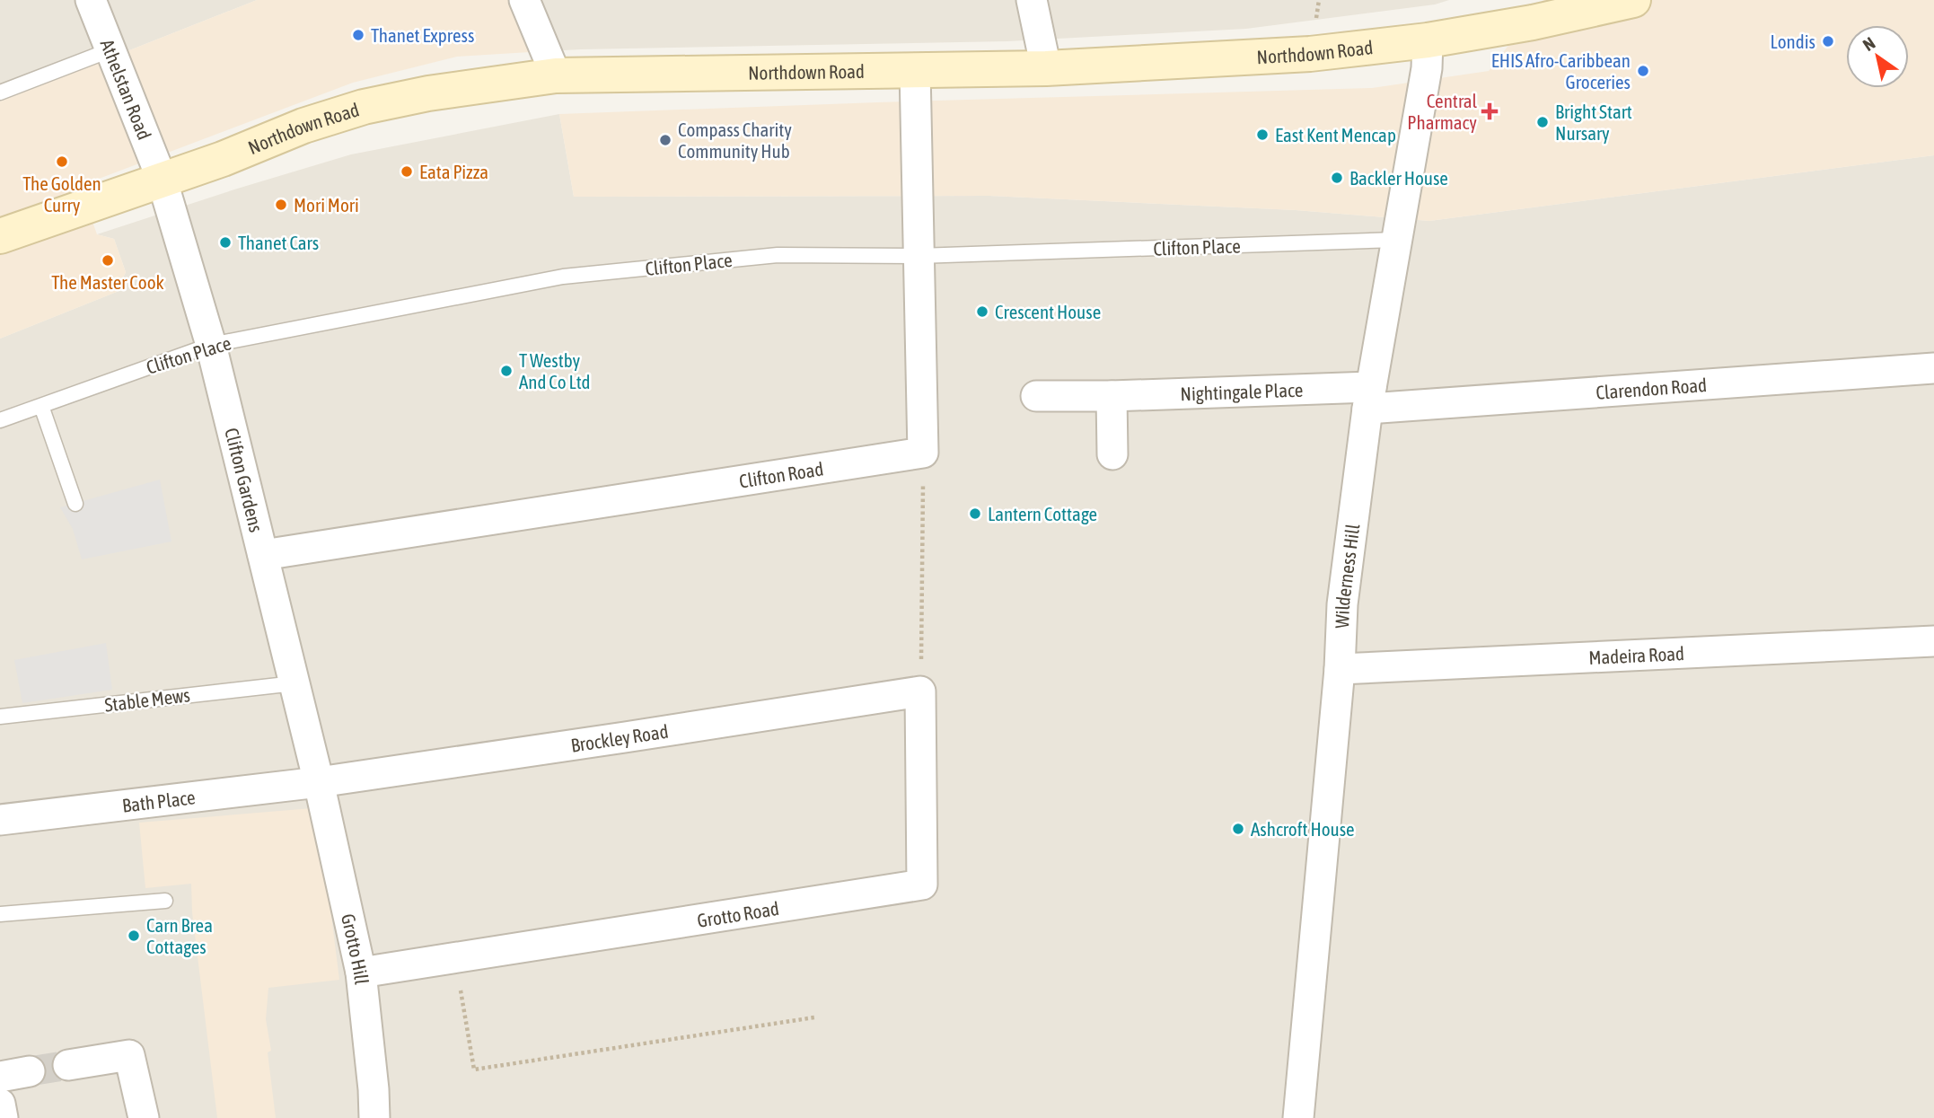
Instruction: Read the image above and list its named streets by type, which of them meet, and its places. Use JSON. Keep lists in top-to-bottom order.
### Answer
{
  "streets": {
    "main road": ["Northdown Road"],
    "street": [
      "Athelstan Road",
      "Clarendon Road",
      "Nightingale Place",
      "Clifton Road",
      "Clifton Gardens",
      "Wilderness Hill",
      "Madeira Road",
      "Brockley Road",
      "Bath Place",
      "Grotto Road",
      "Grotto Hill"
    ],
    "lane": ["Clifton Place", "Stable Mews"]
  },
  "crossings": [
    ["Northdown Road", "Athelstan Road"],
    ["Northdown Road", "Clifton Gardens"],
    ["Northdown Road", "Wilderness Hill"],
    ["Athelstan Road", "Clifton Gardens"],
    ["Clifton Place", "Clifton Gardens"],
    ["Clifton Place", "Wilderness Hill"],
    ["Clarendon Road", "Nightingale Place"],
    ["Clarendon Road", "Wilderness Hill"],
    ["Nightingale Place", "Wilderness Hill"],
    ["Clifton Road", "Clifton Gardens"],
    ["Clifton Gardens", "Stable Mews"],
    ["Clifton Gardens", "Brockley Road"],
    ["Clifton Gardens", "Bath Place"],
    ["Clifton Gardens", "Grotto Hill"],
    ["Wilderness Hill", "Madeira Road"],
    ["Brockley Road", "Bath Place"],
    ["Brockley Road", "Grotto Road"],
    ["Brockley Road", "Grotto Hill"],
    ["Bath Place", "Grotto Hill"],
    ["Grotto Road", "Grotto Hill"]
  ],
  "places": {
    "other": [
      "Thanet Express",
      "Londis",
      "EHIS Afro-Caribbean Groceries",
      "Bright Start Nursary",
      "East Kent Mencap",
      "Compass Charity Community Hub",
      "The Golden Curry",
      "Eata Pizza",
      "Backler House",
      "Mori Mori",
      "Thanet Cars",
      "The Master Cook",
      "Crescent House",
      "T Westby And Co Ltd",
      "Lantern Cottage",
      "Ashcroft House",
      "Carn Brea Cottages"
    ],
    "health": ["Central Pharmacy"]
  },
  "north": "top left"
}
